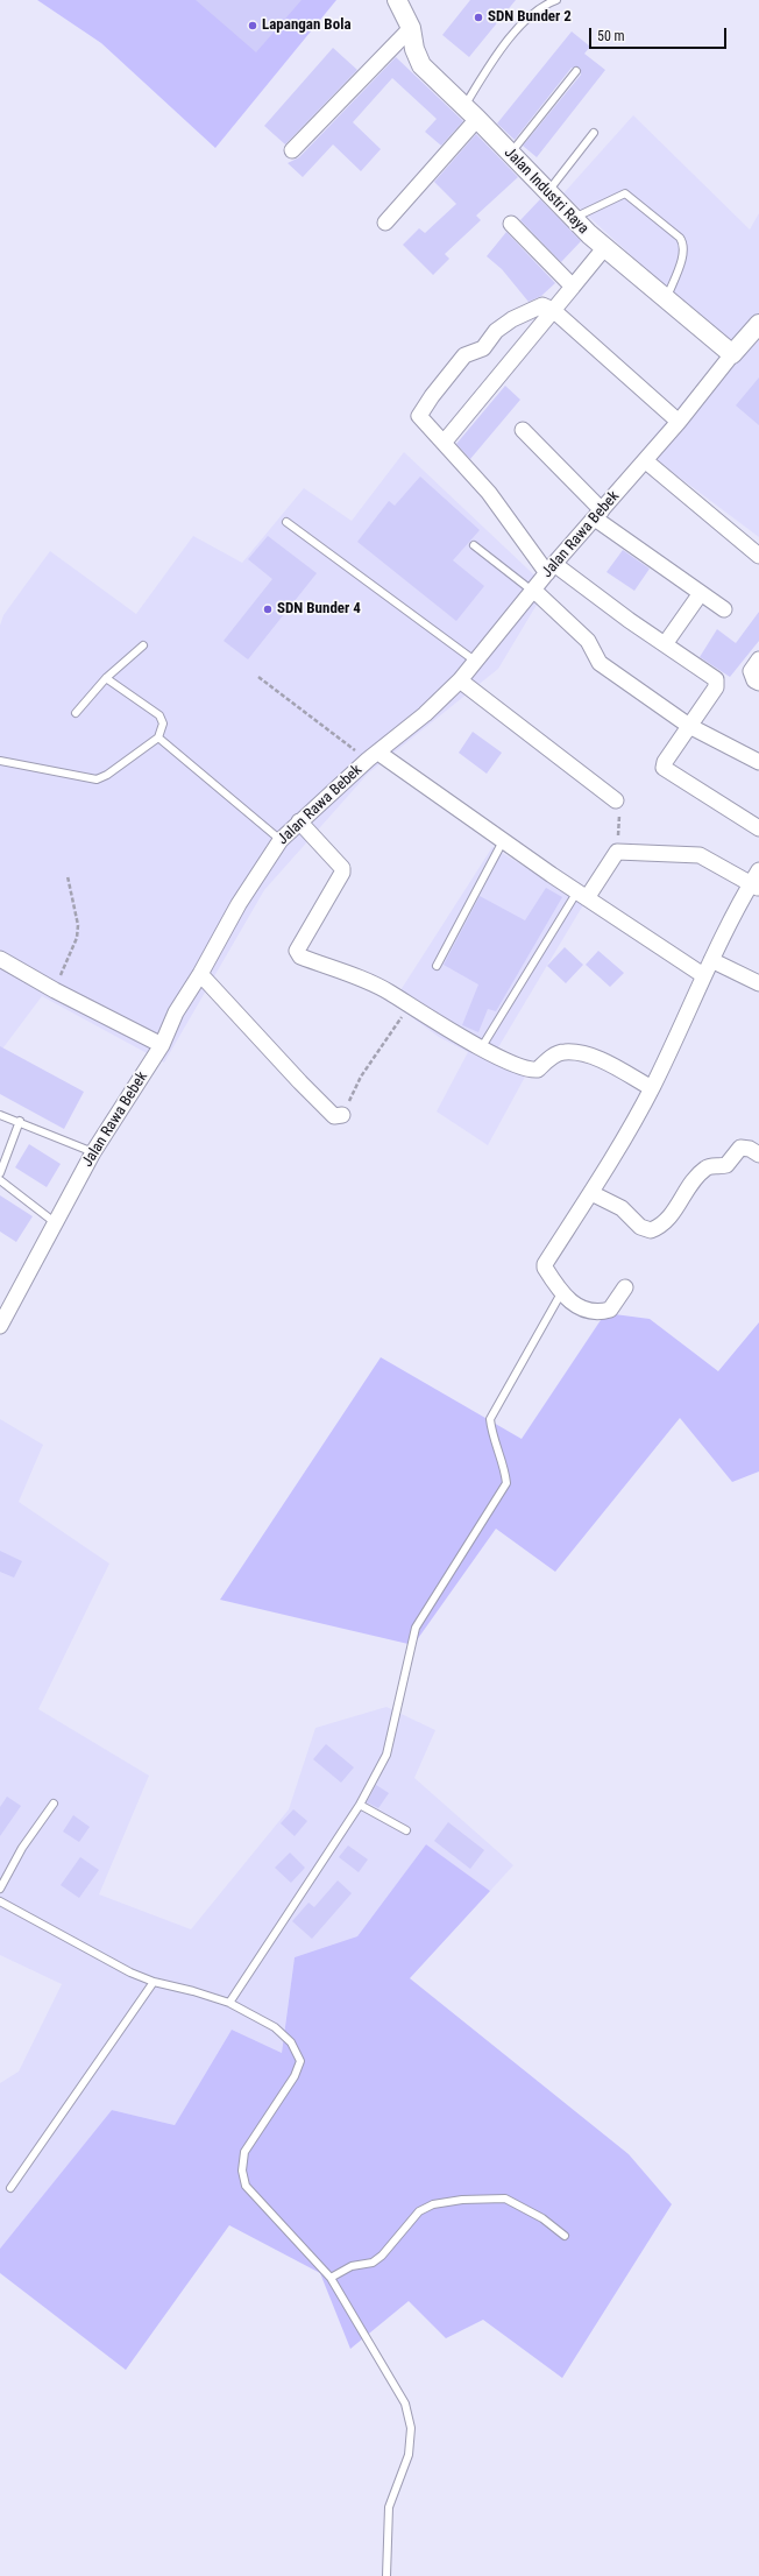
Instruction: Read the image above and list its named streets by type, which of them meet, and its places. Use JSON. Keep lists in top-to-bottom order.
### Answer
{
  "streets": {
    "street": ["Jalan Industri Raya", "Jalan Rawa Bebek"]
  },
  "crossings": [
    ["Jalan Industri Raya", "Jalan Rawa Bebek"]
  ],
  "places": ["SDN Bunder 2", "Lapangan Bola", "SDN Bunder 4"],
  "scale_bar": "50 m"
}
